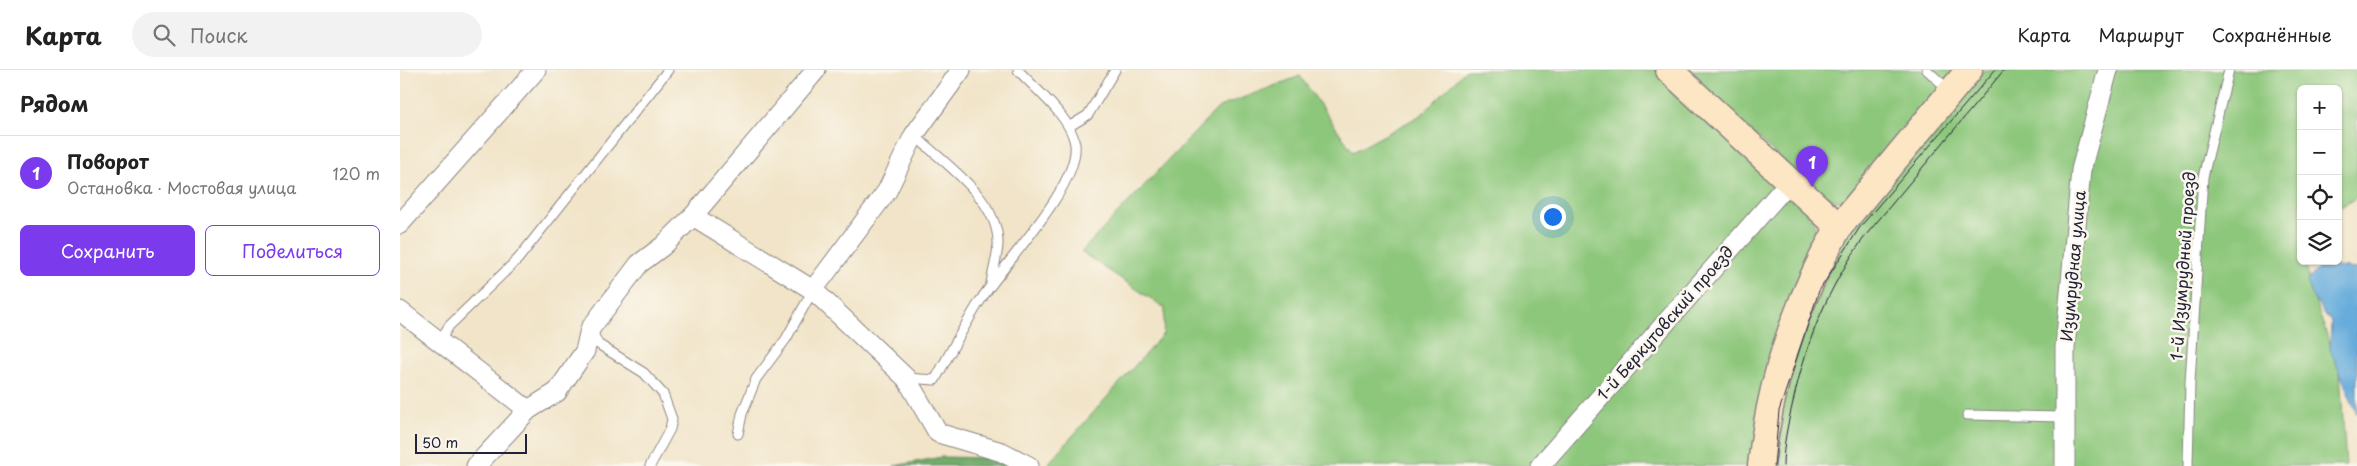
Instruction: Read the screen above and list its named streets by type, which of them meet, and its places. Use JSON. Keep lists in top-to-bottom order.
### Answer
{
  "streets": {
    "street": ["Изумрудная улица", "1-й Беркутовский проезд"],
    "lane": ["1-й Изумрудный проезд"]
  },
  "scale_bar": "50 m",
  "page": {
    "header": "Карта",
    "search": "Поиск",
    "nav": ["Карта", "Маршрут", "Сохранённые"],
    "heading": "Рядом",
    "map_buttons": ["+", "−"],
    "list": [
      {
        "mark": "1",
        "name": "Поворот",
        "note": "Остановка · Мостовая улица",
        "value": "120 m"
      }
    ],
    "pins": "1",
    "buttons": ["Сохранить", "Поделиться"],
    "scale": "50 m"
  }
}
